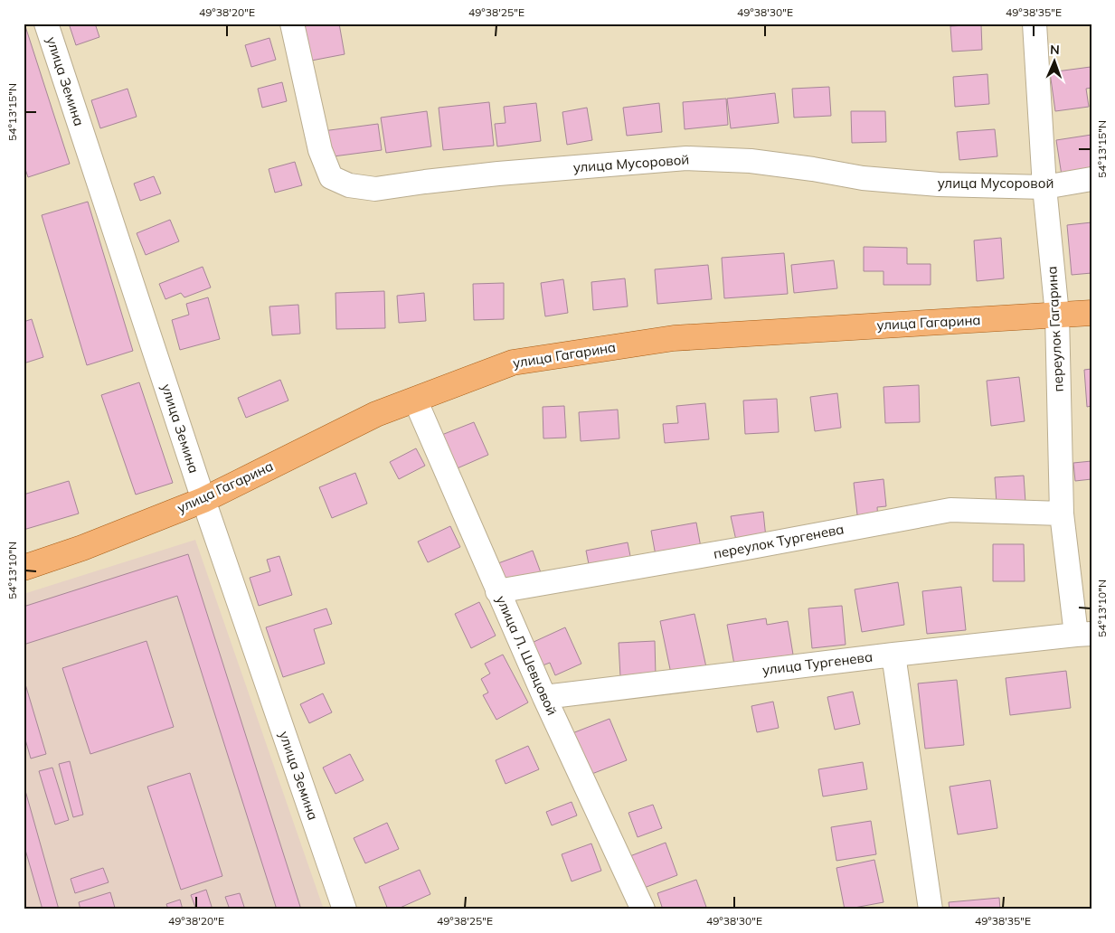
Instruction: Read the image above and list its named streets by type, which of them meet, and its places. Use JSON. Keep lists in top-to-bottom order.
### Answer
{
  "streets": {
    "main road": ["улица Гагарина"],
    "street": [
      "улица Земина",
      "улица Мусоровой",
      "переулок Гагарина",
      "переулок Тургенева",
      "улица Л. Шевцовой",
      "улица Тургенева"
    ]
  },
  "crossings": [
    ["улица Земина", "улица Гагарина"],
    ["улица Мусоровой", "переулок Гагарина"],
    ["улица Гагарина", "переулок Гагарина"],
    ["улица Гагарина", "улица Л. Шевцовой"],
    ["переулок Гагарина", "переулок Тургенева"],
    ["переулок Гагарина", "улица Тургенева"],
    ["переулок Тургенева", "улица Л. Шевцовой"],
    ["улица Л. Шевцовой", "улица Тургенева"]
  ],
  "north": "top",
  "coordinates": [
    "49°38'20\"E",
    "49°38'25\"E",
    "49°38'30\"E",
    "49°38'35\"E",
    "54°13'15\"N",
    "54°13'10\"N"
  ]
}
